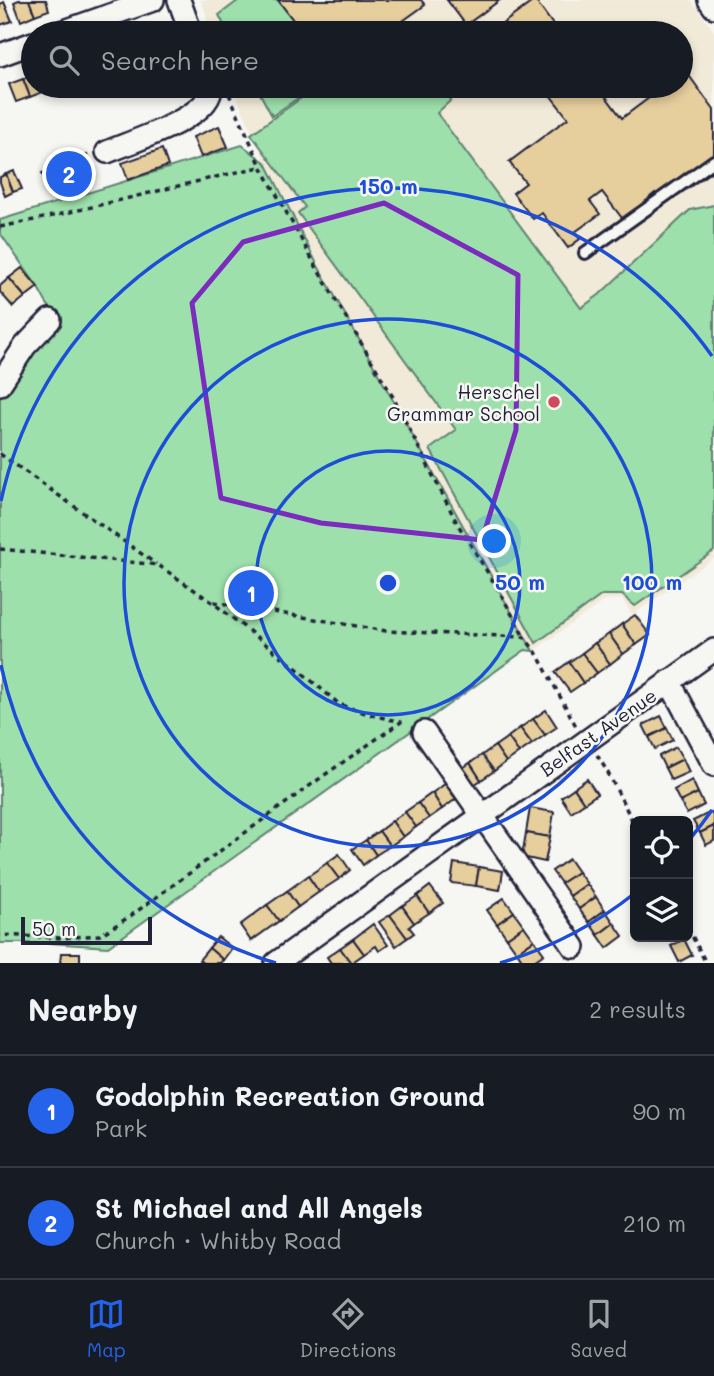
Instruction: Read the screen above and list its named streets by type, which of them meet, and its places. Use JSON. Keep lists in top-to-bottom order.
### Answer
{
  "streets": {
    "street": ["Belfast Avenue"]
  },
  "places": ["Herschel Grammar School"],
  "scale_bar": "50 m",
  "page": {
    "search": "Search here",
    "pins": ["2", "1"],
    "scale": "50 m",
    "heading": ["Nearby", "2 results"],
    "list": [
      {
        "mark": "1",
        "name": "Godolphin Recreation Ground",
        "note": "Park",
        "value": "90 m"
      },
      {
        "mark": "2",
        "name": "St Michael and All Angels",
        "note": "Church · Whitby Road",
        "value": "210 m"
      }
    ],
    "nav": ["Map", "Directions", "Saved"]
  },
  "rings": ["150 m", "50 m", "100 m"]
}
